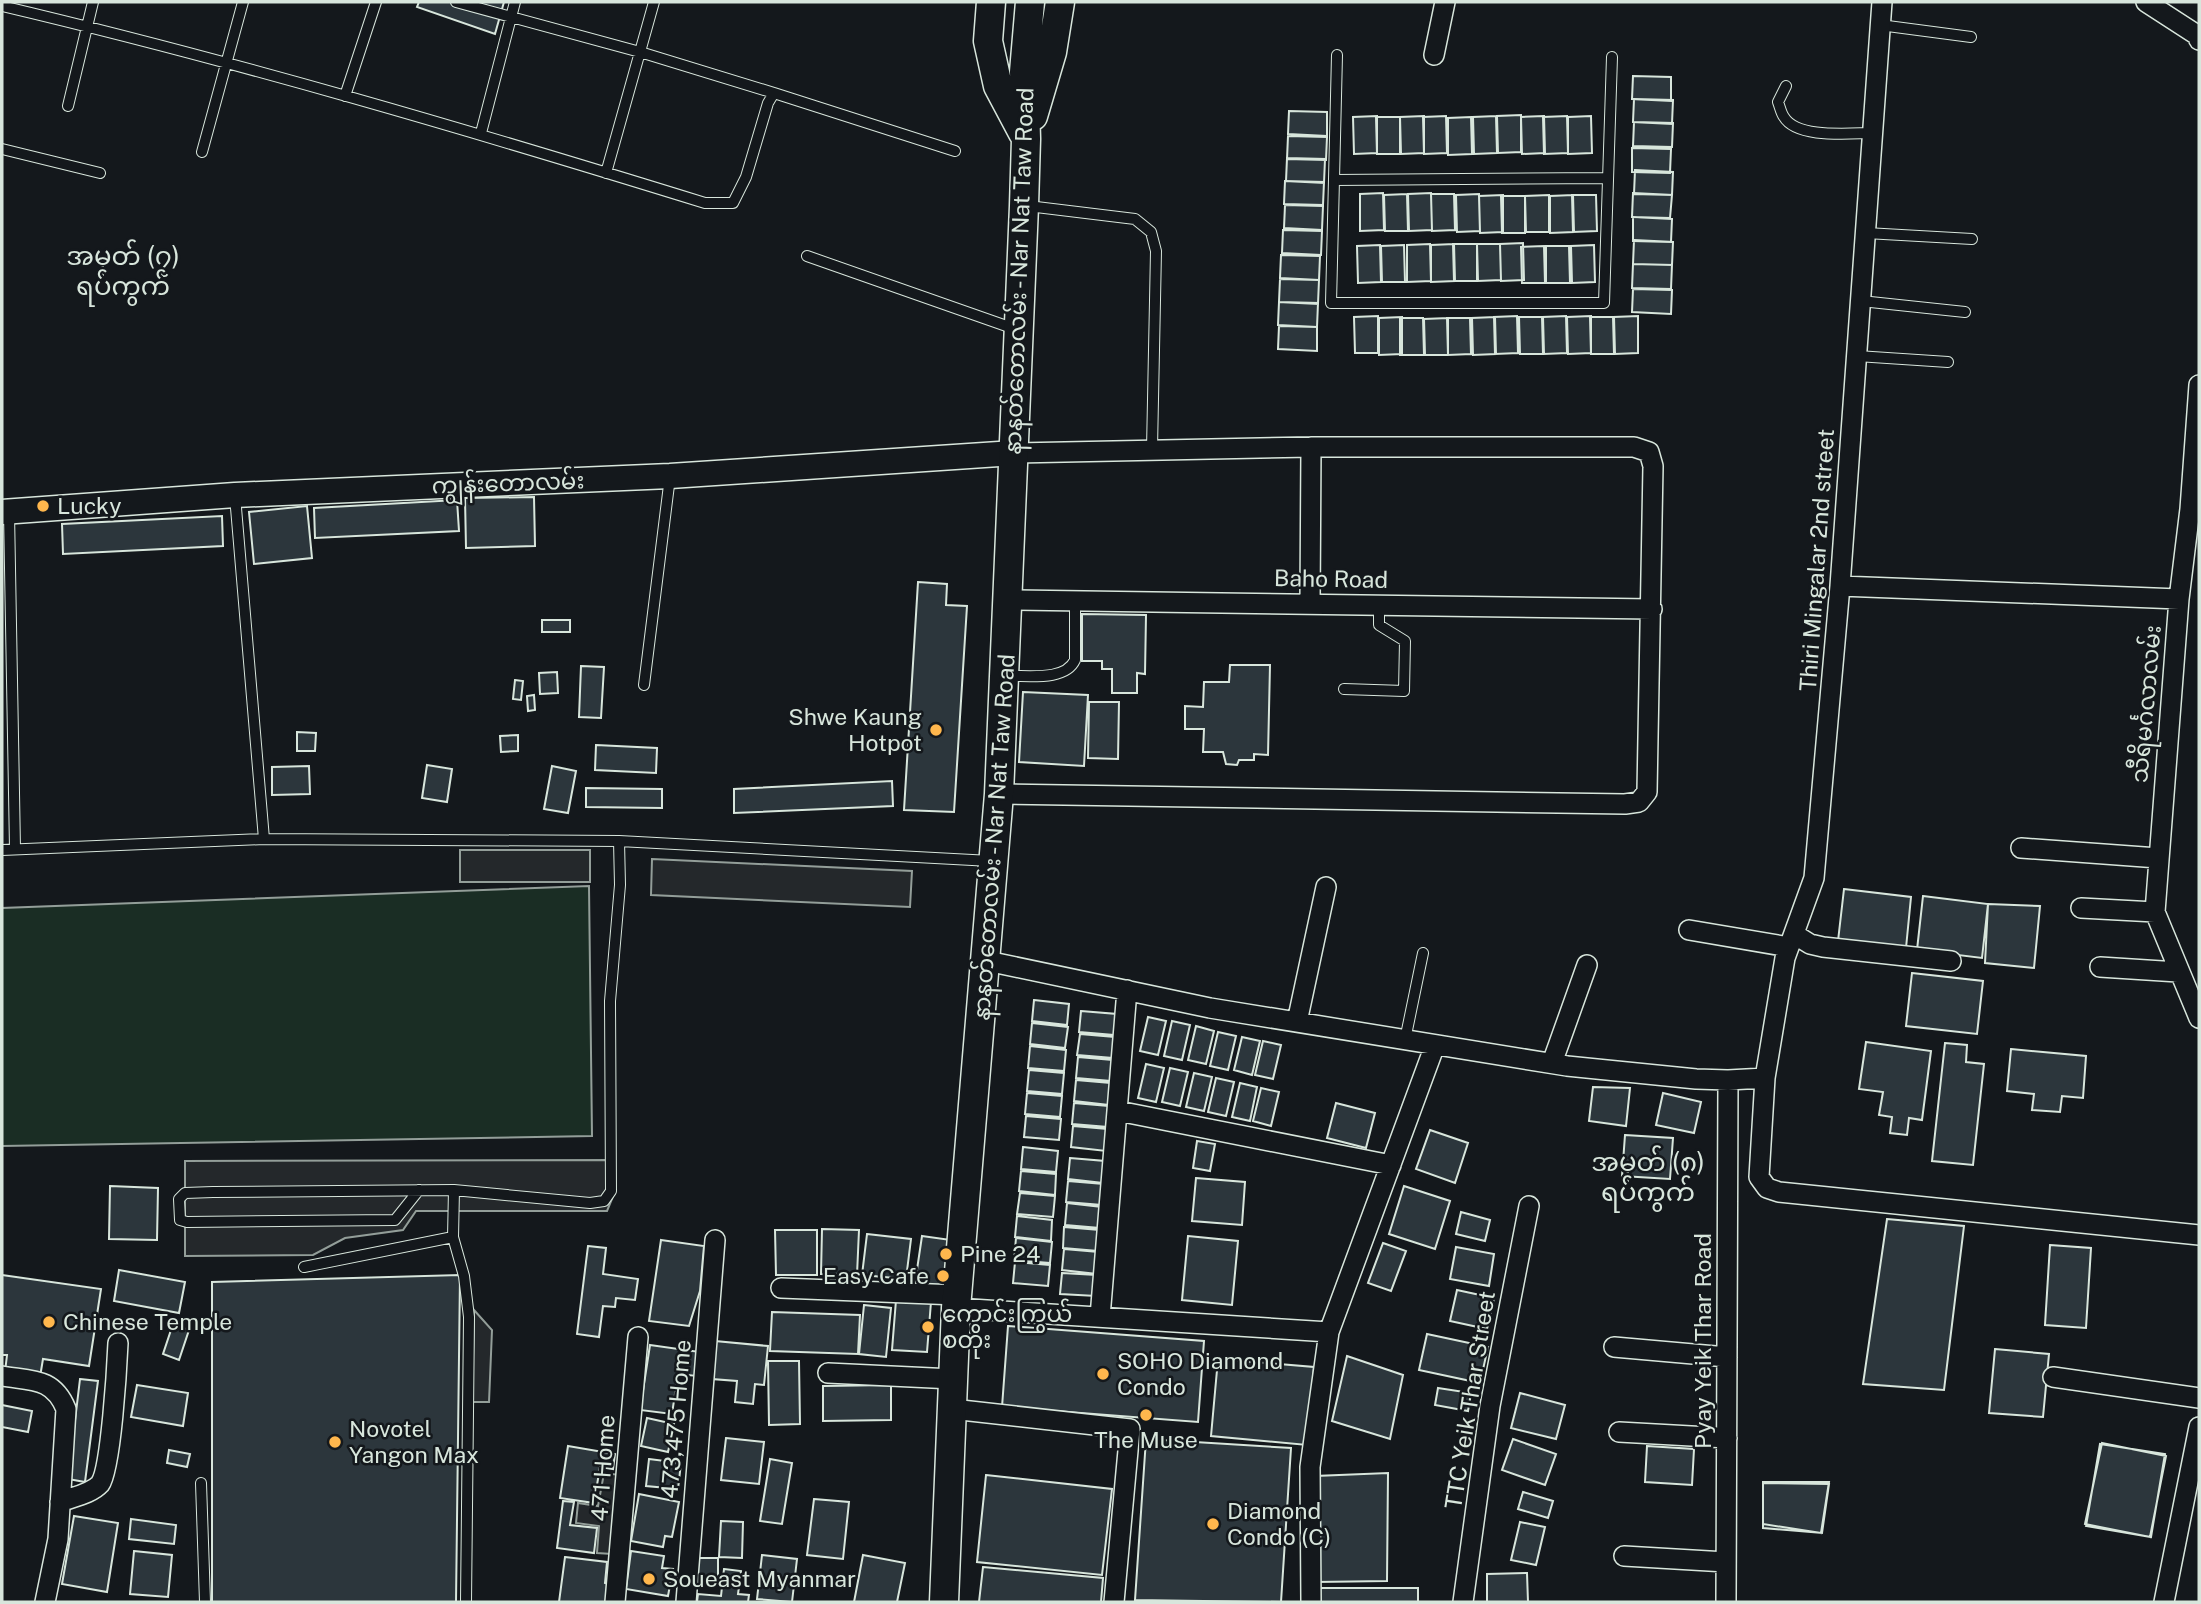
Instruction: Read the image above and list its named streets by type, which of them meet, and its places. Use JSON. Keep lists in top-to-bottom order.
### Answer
{
  "streets": {
    "main road": ["နာနတ်တောလမ်း - Nar Nat Taw Road"],
    "street": [
      "ကျွန်းတောလမ်း",
      "Thiri Mingalar 2nd street",
      "Baho Road",
      "သီရိမင်္ဂလာလမ်း",
      "Pyay Yeik Thar Road",
      "TTC Yeik Thar Street",
      "473,475 Home",
      "471 Home"
    ]
  },
  "crossings": [
    ["နာနတ်တောလမ်း - Nar Nat Taw Road", "ကျွန်းတောလမ်း"],
    ["နာနတ်တောလမ်း - Nar Nat Taw Road", "Baho Road"]
  ],
  "districts": ["အမှတ် (၇) ရပ်ကွက်", "အမှတ် (၈) ရပ်ကွက်"],
  "places": [
    "Lucky",
    "Shwe Kaung Hotpot",
    "Pine 24",
    "Easy Cafe",
    "Chinese Temple",
    "ကောင်းကြွယ် စတိုး",
    "SOHO Diamond Condo",
    "The Muse",
    "Novotel Yangon Max",
    "Diamond Condo (C)",
    "Soueast Myanmar"
  ]
}
